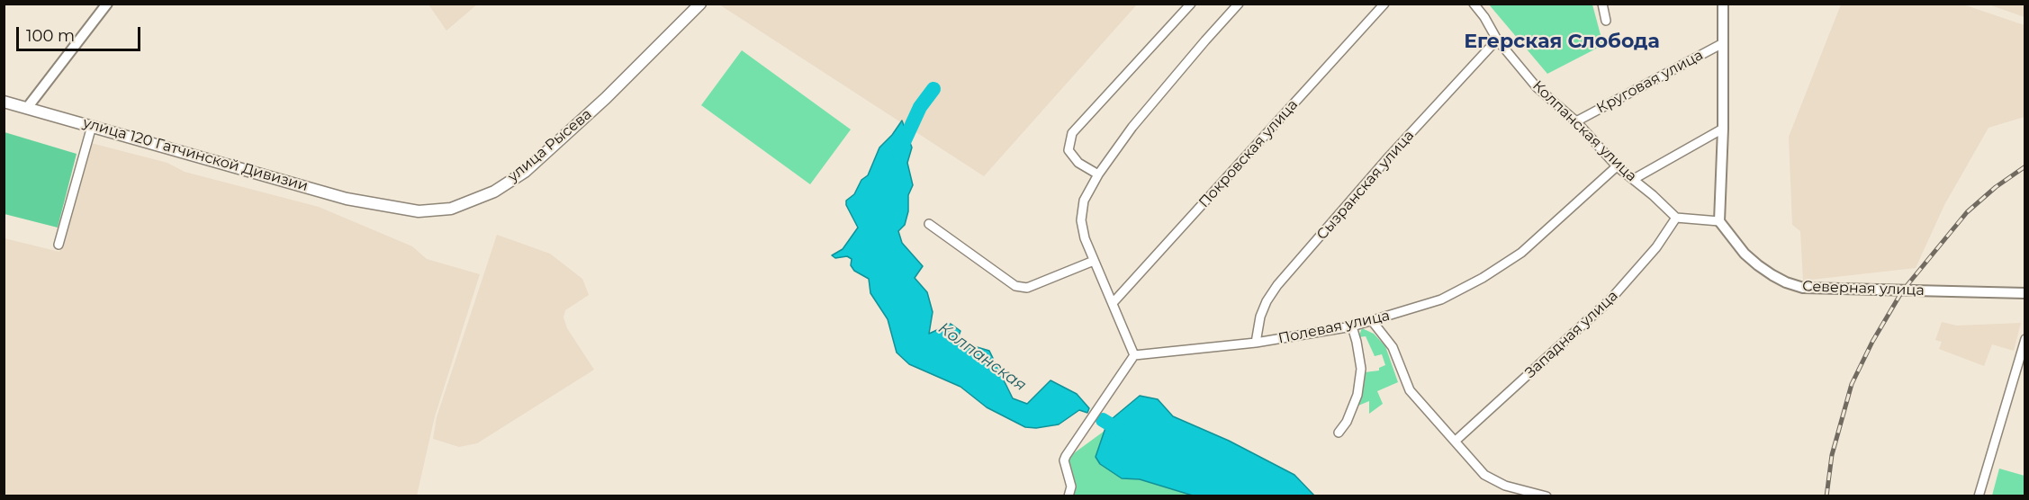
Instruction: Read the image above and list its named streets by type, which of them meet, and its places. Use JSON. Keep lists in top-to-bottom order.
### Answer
{
  "streets": {
    "main road": ["улица Рысева", "улица 120 Гатчинской Дивизии"],
    "street": [
      "Круговая улица",
      "Колпанская улица",
      "Покровская улица",
      "Сызранская улица",
      "Северная улица",
      "Полевая улица",
      "Западная улица"
    ]
  },
  "crossings": [
    ["Круговая улица", "Колпанская улица"],
    ["Колпанская улица", "Сызранская улица"],
    ["Колпанская улица", "Полевая улица"],
    ["Колпанская улица", "Западная улица"],
    ["улица Рысева", "улица 120 Гатчинской Дивизии"],
    ["Сызранская улица", "Полевая улица"]
  ],
  "districts": ["Егерская Слобода"],
  "water": ["Колпанская"],
  "scale_bar": "100 m"
}
